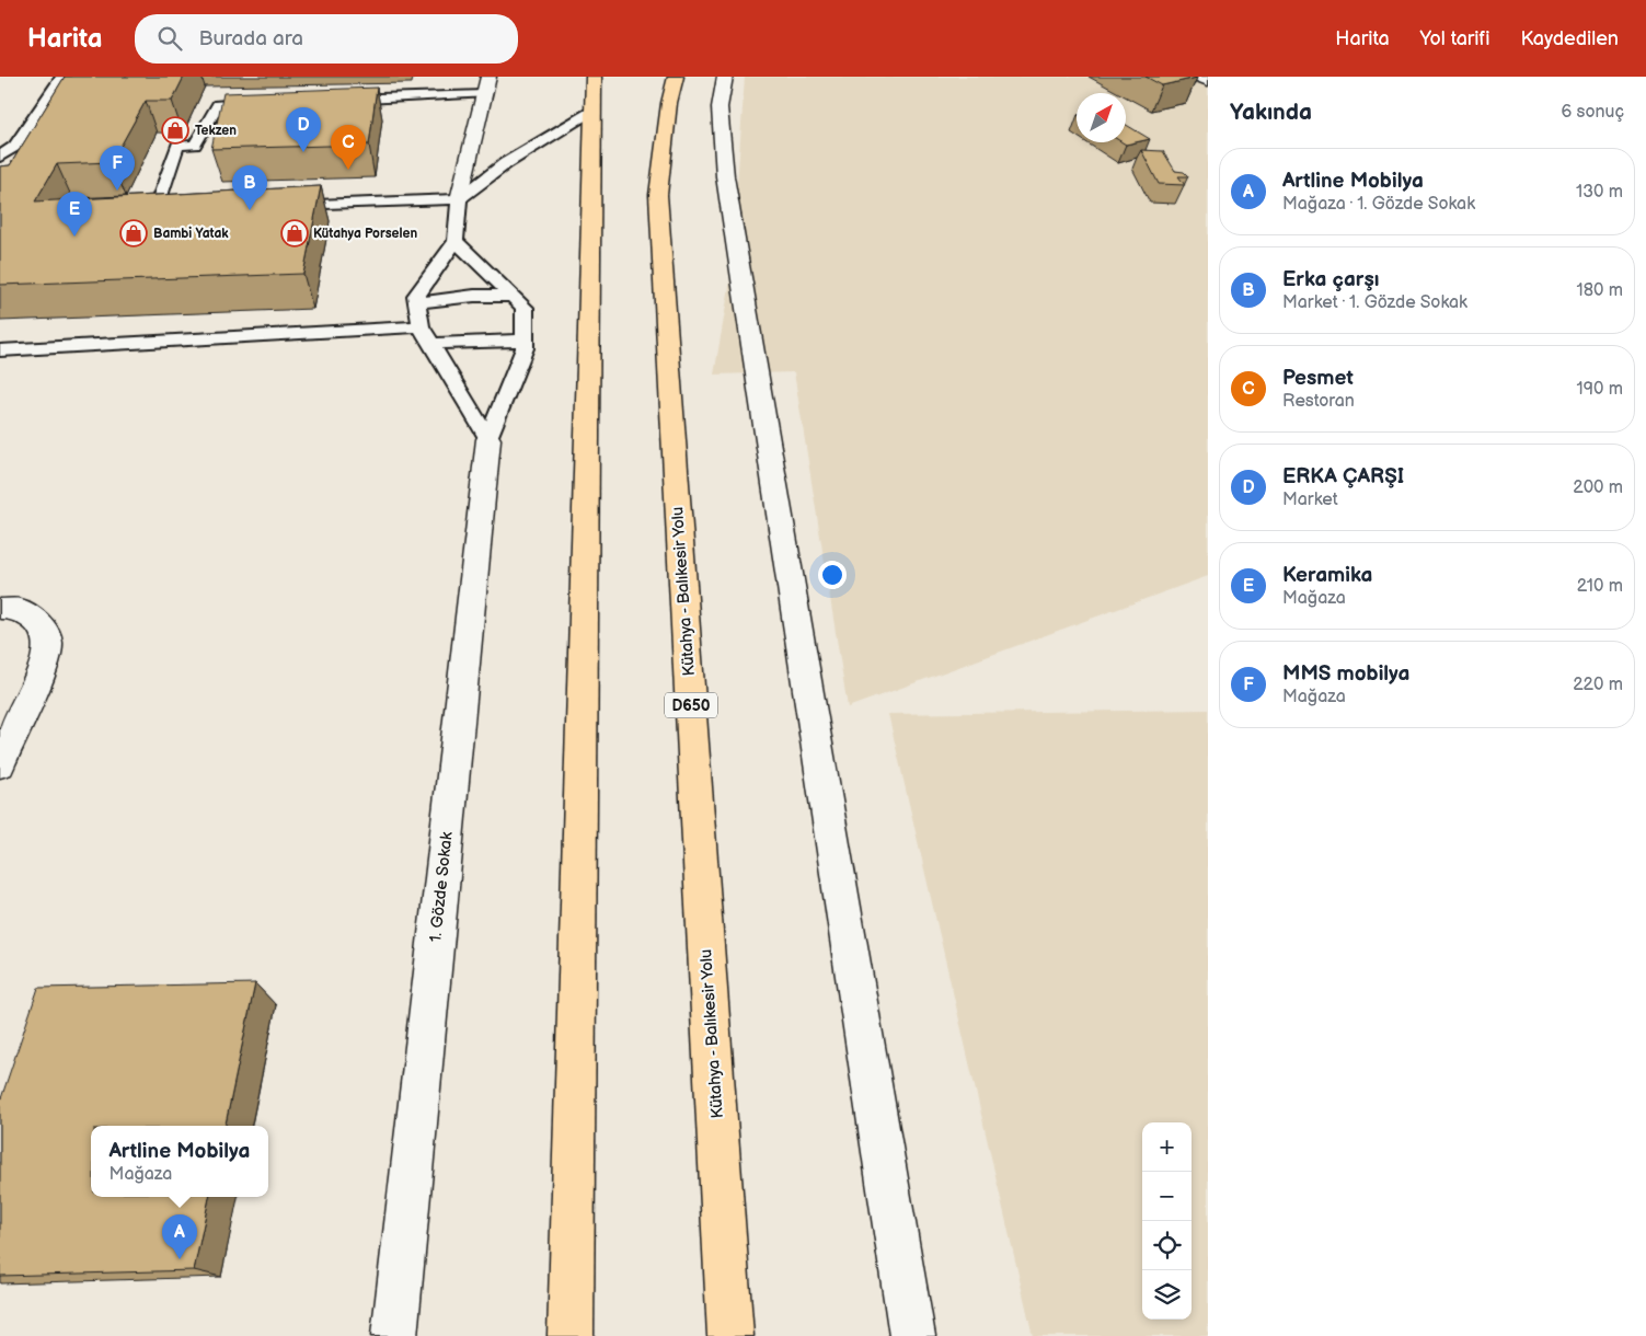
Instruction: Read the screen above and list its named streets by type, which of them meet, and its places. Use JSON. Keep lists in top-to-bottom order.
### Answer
{
  "streets": {
    "highway": ["Kütahya - Balıkesir Yolu", "D650"],
    "street": ["1. Gözde Sokak"]
  },
  "places": {
    "shop": ["Tekzen", "Bambi Yatak", "Kütahya Porselen"]
  },
  "north": "top right",
  "page": {
    "header": "Harita",
    "search": "Burada ara",
    "nav": ["Harita", "Yol tarifi", "Kaydedilen"],
    "heading": ["Yakında", "6 sonuç"],
    "pins": [
      "D",
      "C",
      "F",
      "B",
      "E",
      "A"
    ],
    "list": [
      {
        "mark": "A",
        "name": "Artline Mobilya",
        "note": "Mağaza · 1. Gözde Sokak",
        "value": "130 m"
      },
      {
        "mark": "B",
        "name": "Erka çarşı",
        "note": "Market · 1. Gözde Sokak",
        "value": "180 m"
      },
      {
        "mark": "C",
        "name": "Pesmet",
        "note": "Restoran",
        "value": "190 m"
      },
      {
        "mark": "D",
        "name": "ERKA ÇARŞI",
        "note": "Market",
        "value": "200 m"
      },
      {
        "mark": "E",
        "name": "Keramika",
        "note": "Mağaza",
        "value": "210 m"
      },
      {
        "mark": "F",
        "name": "MMS mobilya",
        "note": "Mağaza",
        "value": "220 m"
      }
    ],
    "map_buttons": ["+", "−"],
    "popup": ["Artline Mobilya", "Mağaza"]
  }
}
